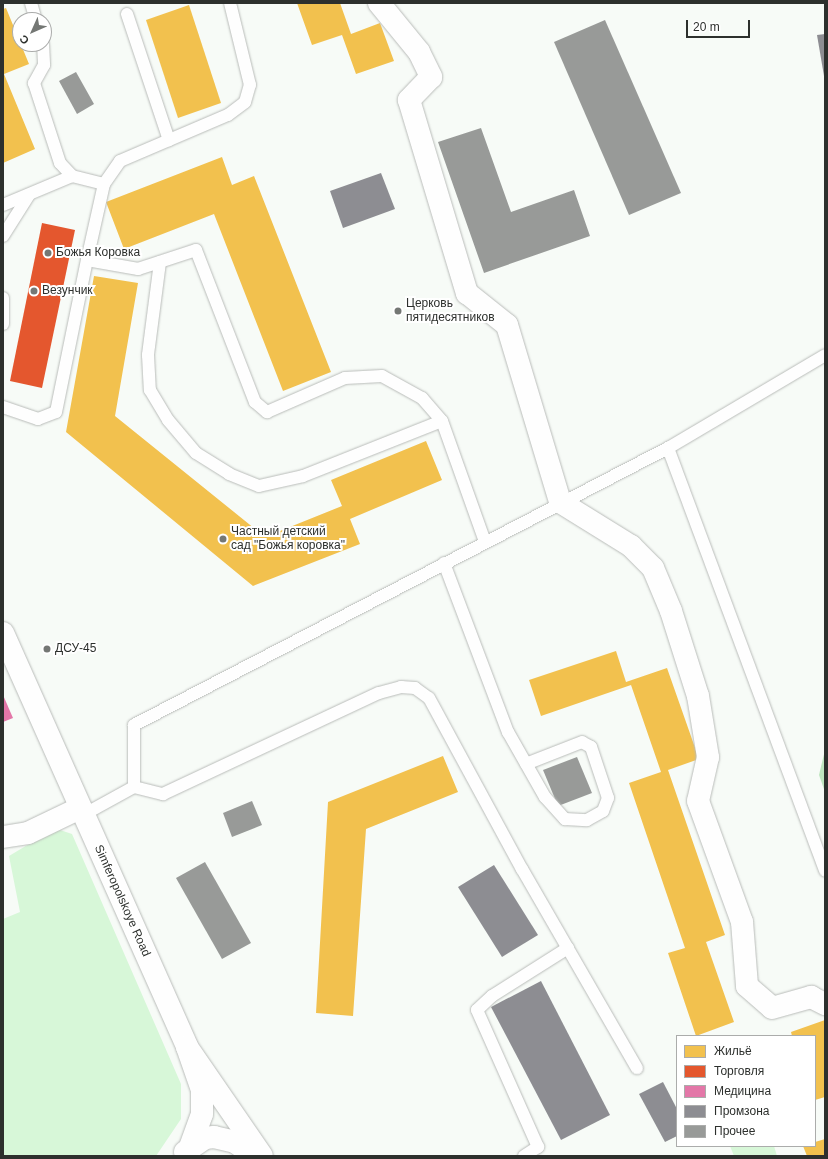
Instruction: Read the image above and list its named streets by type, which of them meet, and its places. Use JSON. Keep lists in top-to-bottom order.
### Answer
{
  "streets": {
    "street": ["Simferopolskoye Road"]
  },
  "places": [
    "Божья Коровка",
    "Везунчик",
    "Церковь пятидесятников",
    "Частный детский сад \"Божья коровка\"",
    "ДСУ-45"
  ],
  "legend": [
    "Жильё",
    "Торговля",
    "Медицина",
    "Промзона",
    "Прочее"
  ],
  "scale_bar": "20 m",
  "north": "bottom left"
}
